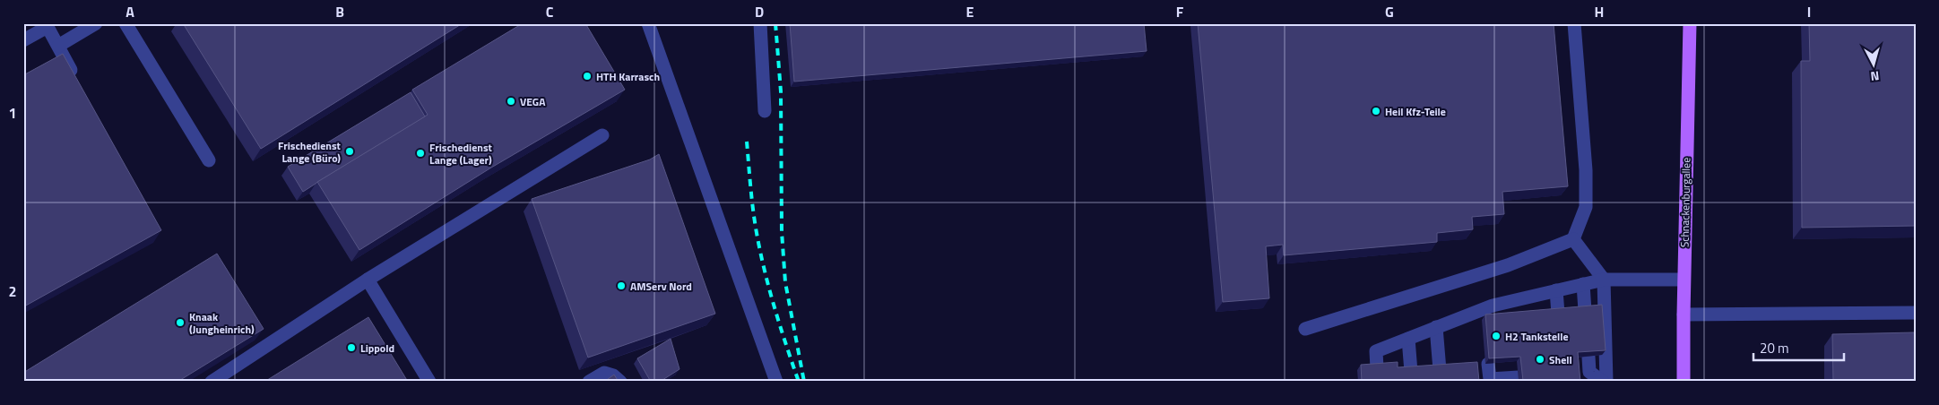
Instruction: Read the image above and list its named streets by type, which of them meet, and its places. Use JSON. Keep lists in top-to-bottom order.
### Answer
{
  "streets": {
    "main road": ["Schnackenburgallee"]
  },
  "places": [
    "HTH Karrasch",
    "VEGA",
    "Heil Kfz-Teile",
    "Frischedienst Lange (Büro)",
    "Frischedienst Lange (Lager)",
    "AMServ Nord",
    "Knaak (Jungheinrich)",
    "H2 Tankstelle",
    "Lippold",
    "Shell"
  ],
  "scale_bar": "20 m",
  "north": "bottom",
  "grid": {
    "columns": [
      "A",
      "B",
      "C",
      "D",
      "E",
      "F",
      "G",
      "H",
      "I"
    ],
    "rows": ["1", "2"]
  }
}
